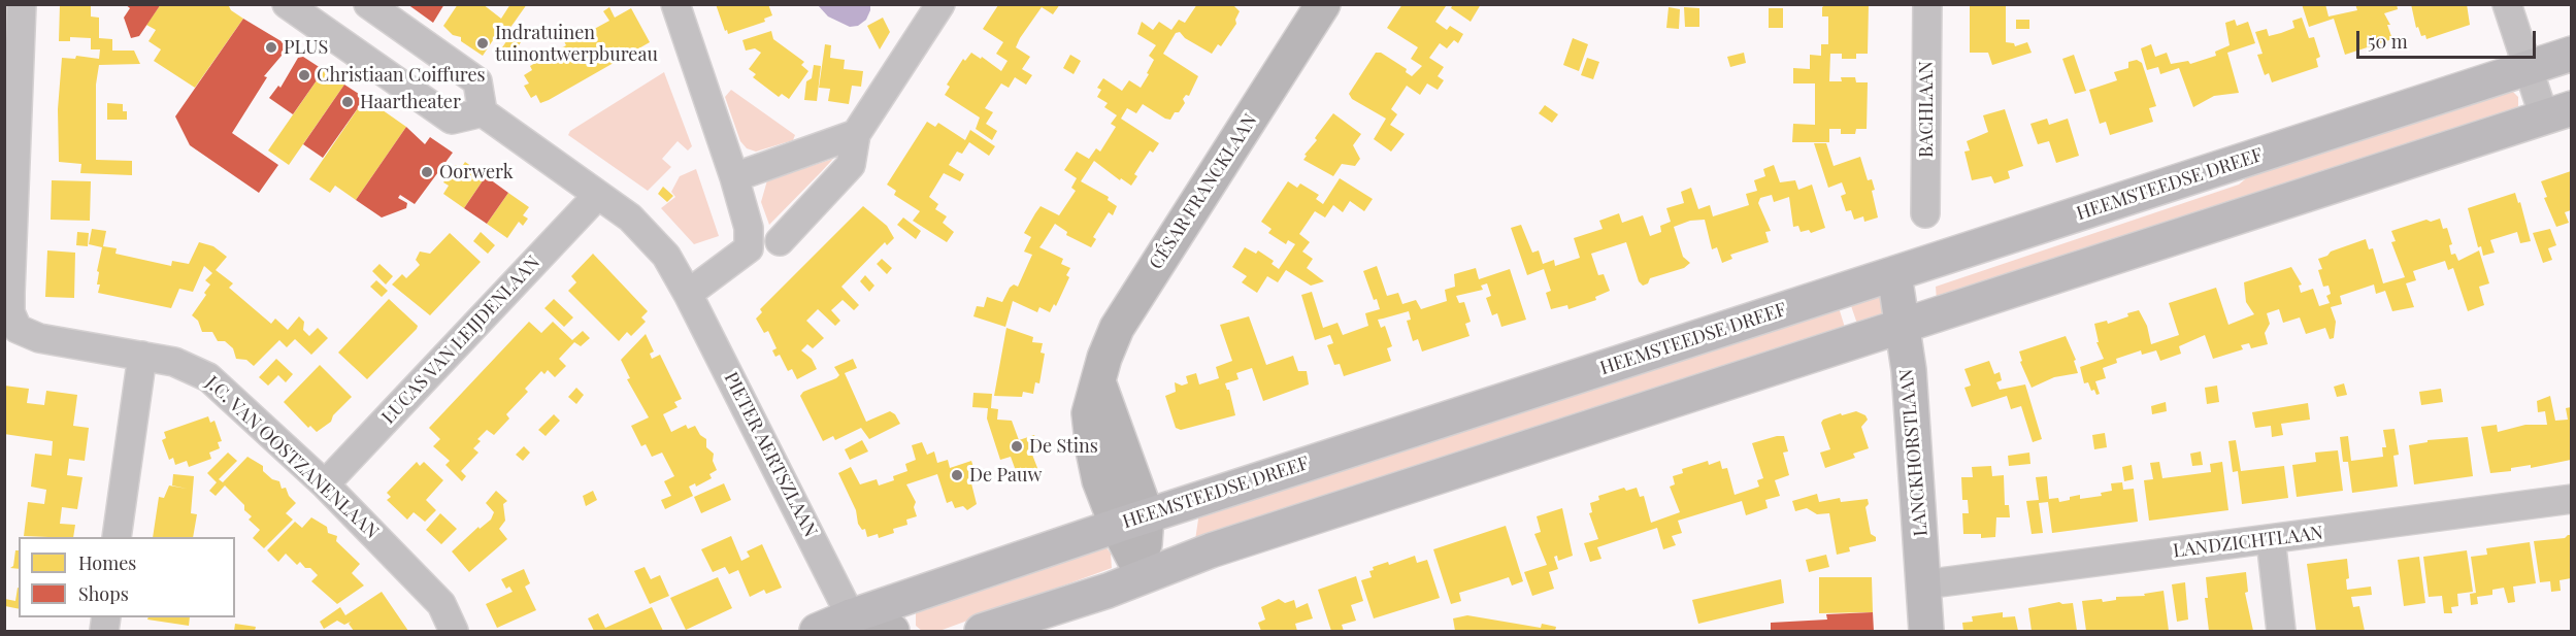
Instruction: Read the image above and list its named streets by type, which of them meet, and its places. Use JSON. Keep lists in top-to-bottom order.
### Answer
{
  "streets": {
    "main road": ["HEEMSTEEDSE DREEF", "CÉSAR FRANCKLAAN", "LANCKHORSTLAAN"],
    "street": [
      "BACHLAAN",
      "LUCAS VAN LEIJDENLAAN",
      "PIETER AERTSZLAAN",
      "J.C. VAN OOSTZANENLAAN",
      "LANDZICHTLAAN"
    ]
  },
  "crossings": [
    ["HEEMSTEEDSE DREEF", "CÉSAR FRANCKLAAN"],
    ["HEEMSTEEDSE DREEF", "LANCKHORSTLAAN"],
    ["HEEMSTEEDSE DREEF", "PIETER AERTSZLAAN"],
    ["LUCAS VAN LEIJDENLAAN", "PIETER AERTSZLAAN"],
    ["LUCAS VAN LEIJDENLAAN", "J.C. VAN OOSTZANENLAAN"],
    ["LANCKHORSTLAAN", "LANDZICHTLAAN"]
  ],
  "places": [
    "Indratuinen tuinontwerpbureau",
    "PLUS",
    "Christiaan Coiffures",
    "Haartheater",
    "Oorwerk",
    "De Stins",
    "De Pauw"
  ],
  "legend": ["Homes", "Shops"],
  "scale_bar": "50 m"
}
